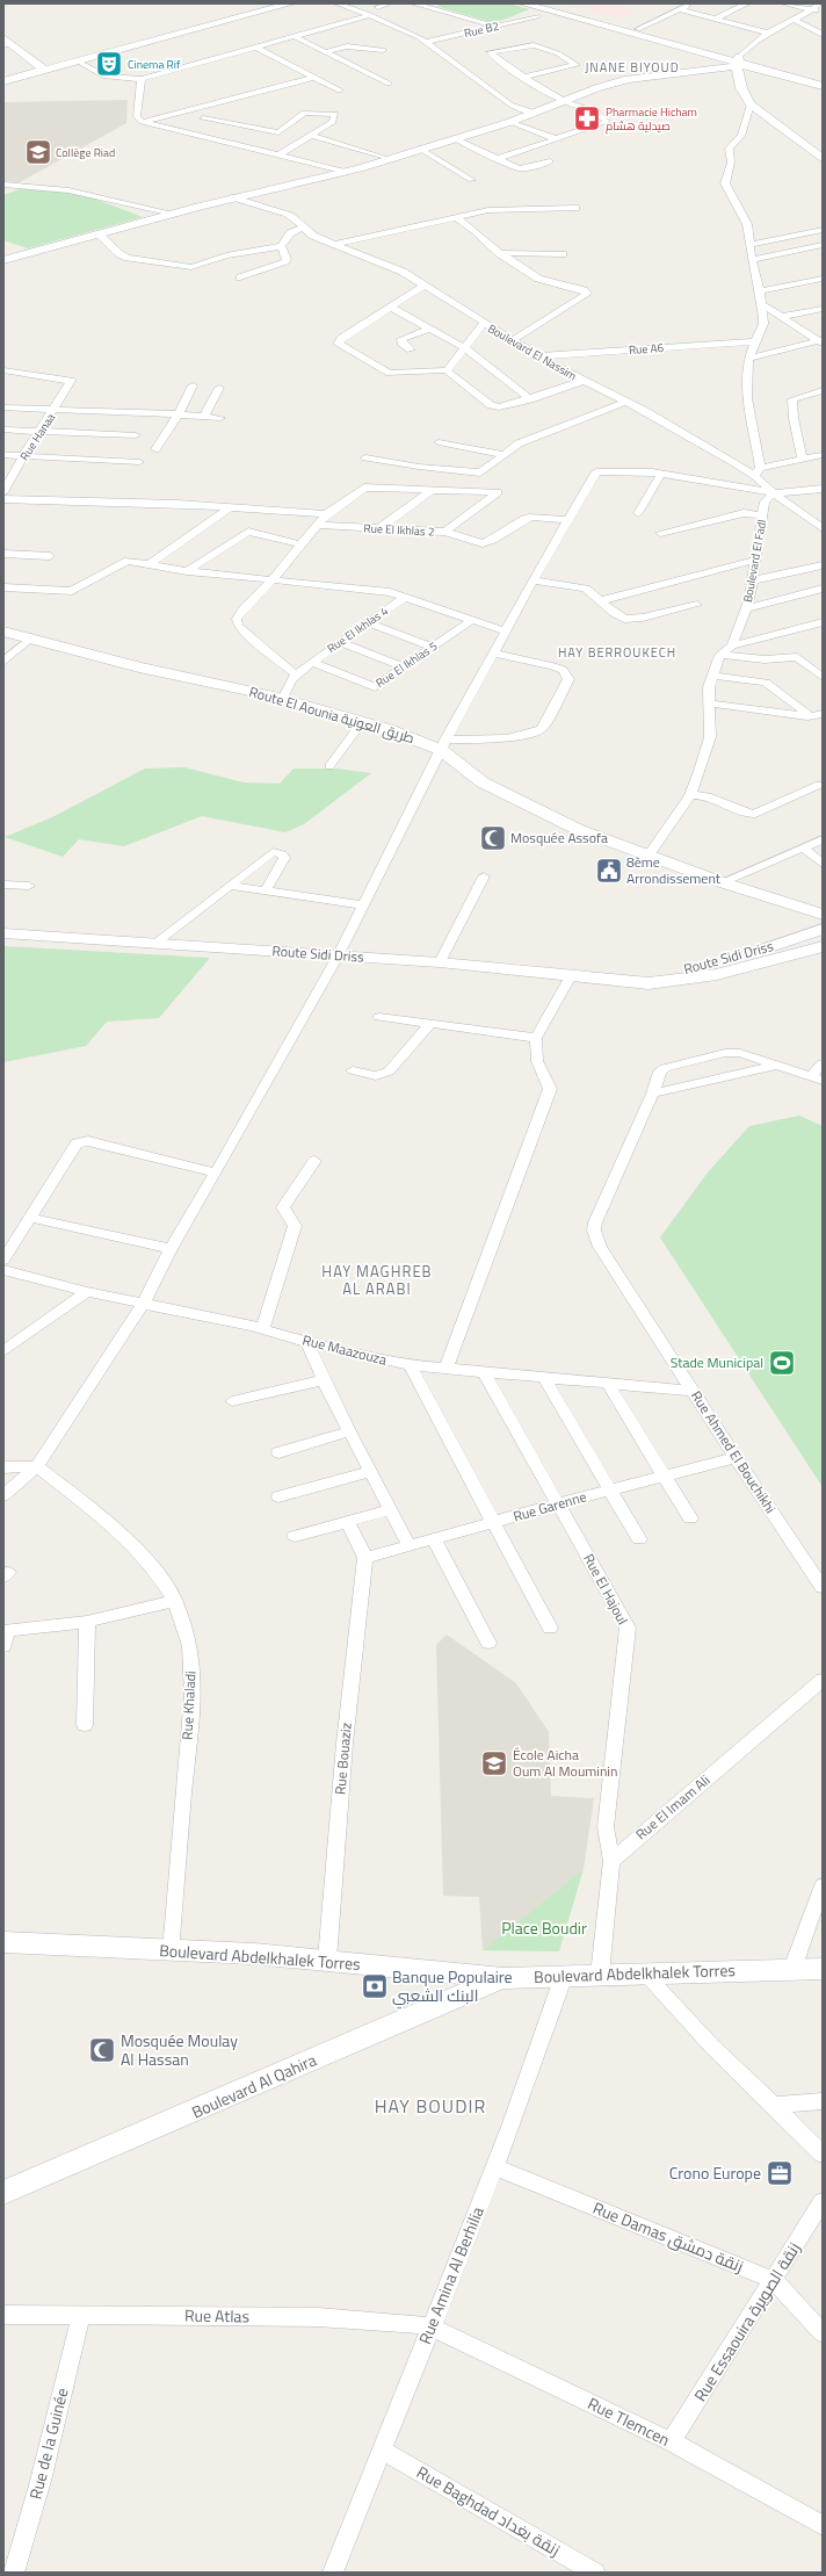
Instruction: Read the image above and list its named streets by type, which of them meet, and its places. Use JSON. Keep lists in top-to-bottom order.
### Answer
{
  "streets": {
    "street": [
      "Rue B2",
      "Rue A6",
      "Boulevard El Nassim",
      "Rue Hanaa",
      "Rue El Ikhlas 2",
      "Boulevard El Fadl",
      "Rue El Ikhlas 4",
      "Rue El Ikhlas 5",
      "Route El Aounia طريق العونية",
      "Route Sidi Driss",
      "Rue Maazouza",
      "Rue Ahmed El Bouchikhi",
      "Rue Garenne",
      "Rue El Hajoul",
      "Rue Khaladi",
      "Rue Bouaziz",
      "Rue El Imam Ali",
      "Boulevard Abdelkhalek Torres",
      "Boulevard Al Qahira",
      "Rue Damas زنقة دمشق",
      "Rue Amina Al Berhilia",
      "Rue Atlas",
      "Rue Essaouira زنقة الصويرة",
      "Rue Tlemcen",
      "Rue de la Guinée",
      "Rue Baghdad زنقة بغداد"
    ]
  },
  "crossings": [
    ["Rue A6", "Boulevard El Nassim"],
    ["Boulevard El Nassim", "Boulevard El Fadl"],
    ["Rue El Ikhlas 4", "Rue El Ikhlas 5"],
    ["Rue Maazouza", "Rue Ahmed El Bouchikhi"],
    ["Rue Maazouza", "Rue El Hajoul"],
    ["Rue Ahmed El Bouchikhi", "Rue Garenne"],
    ["Rue Garenne", "Rue El Hajoul"],
    ["Rue Garenne", "Rue Bouaziz"],
    ["Rue El Hajoul", "Rue El Imam Ali"],
    ["Rue Khaladi", "Boulevard Abdelkhalek Torres"],
    ["Rue Bouaziz", "Boulevard Abdelkhalek Torres"],
    ["Boulevard Abdelkhalek Torres", "Boulevard Al Qahira"],
    ["Boulevard Abdelkhalek Torres", "Rue Amina Al Berhilia"],
    ["Rue Damas زنقة دمشق", "Rue Amina Al Berhilia"],
    ["Rue Damas زنقة دمشق", "Rue Essaouira زنقة الصويرة"],
    ["Rue Amina Al Berhilia", "Rue Atlas"],
    ["Rue Amina Al Berhilia", "Rue Tlemcen"],
    ["Rue Amina Al Berhilia", "Rue Baghdad زنقة بغداد"],
    ["Rue Atlas", "Rue Tlemcen"],
    ["Rue Atlas", "Rue de la Guinée"],
    ["Rue Essaouira زنقة الصويرة", "Rue Tlemcen"]
  ],
  "districts": [
    "JNANE BIYOUD",
    "HAY BERROUKECH",
    "HAY MAGHREB AL ARABI",
    "HAY BOUDIR"
  ],
  "parks": ["Place Boudir"],
  "places": {
    "theatre": ["Cinema Rif"],
    "pharmacy": ["Pharmacie Hicham صيدلية هشام"],
    "school or university": ["Collège Riad", "École Aicha Oum Al Mouminin"],
    "mosque": ["Mosquée Assofa", "Mosquée Moulay Al Hassan"],
    "public building": ["8ème Arrondissement"],
    "sports": ["Stade Municipal"],
    "bank": ["Banque Populaire البنك الشعبي"],
    "office": ["Crono Europe"]
  }
}
